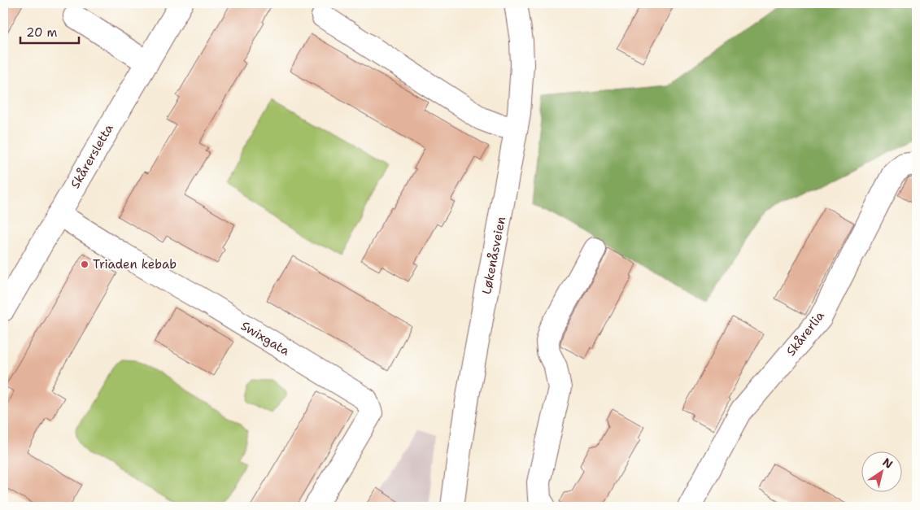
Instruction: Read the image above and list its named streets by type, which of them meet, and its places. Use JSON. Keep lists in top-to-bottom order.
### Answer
{
  "streets": {
    "street": [
      "Skårersletta",
      "Løkenåsveien",
      "Skårerlia",
      "Swixgata"
    ]
  },
  "crossings": [
    ["Skårersletta", "Swixgata"]
  ],
  "places": ["Triaden kebab"],
  "scale_bar": "20 m",
  "north": "top right"
}
